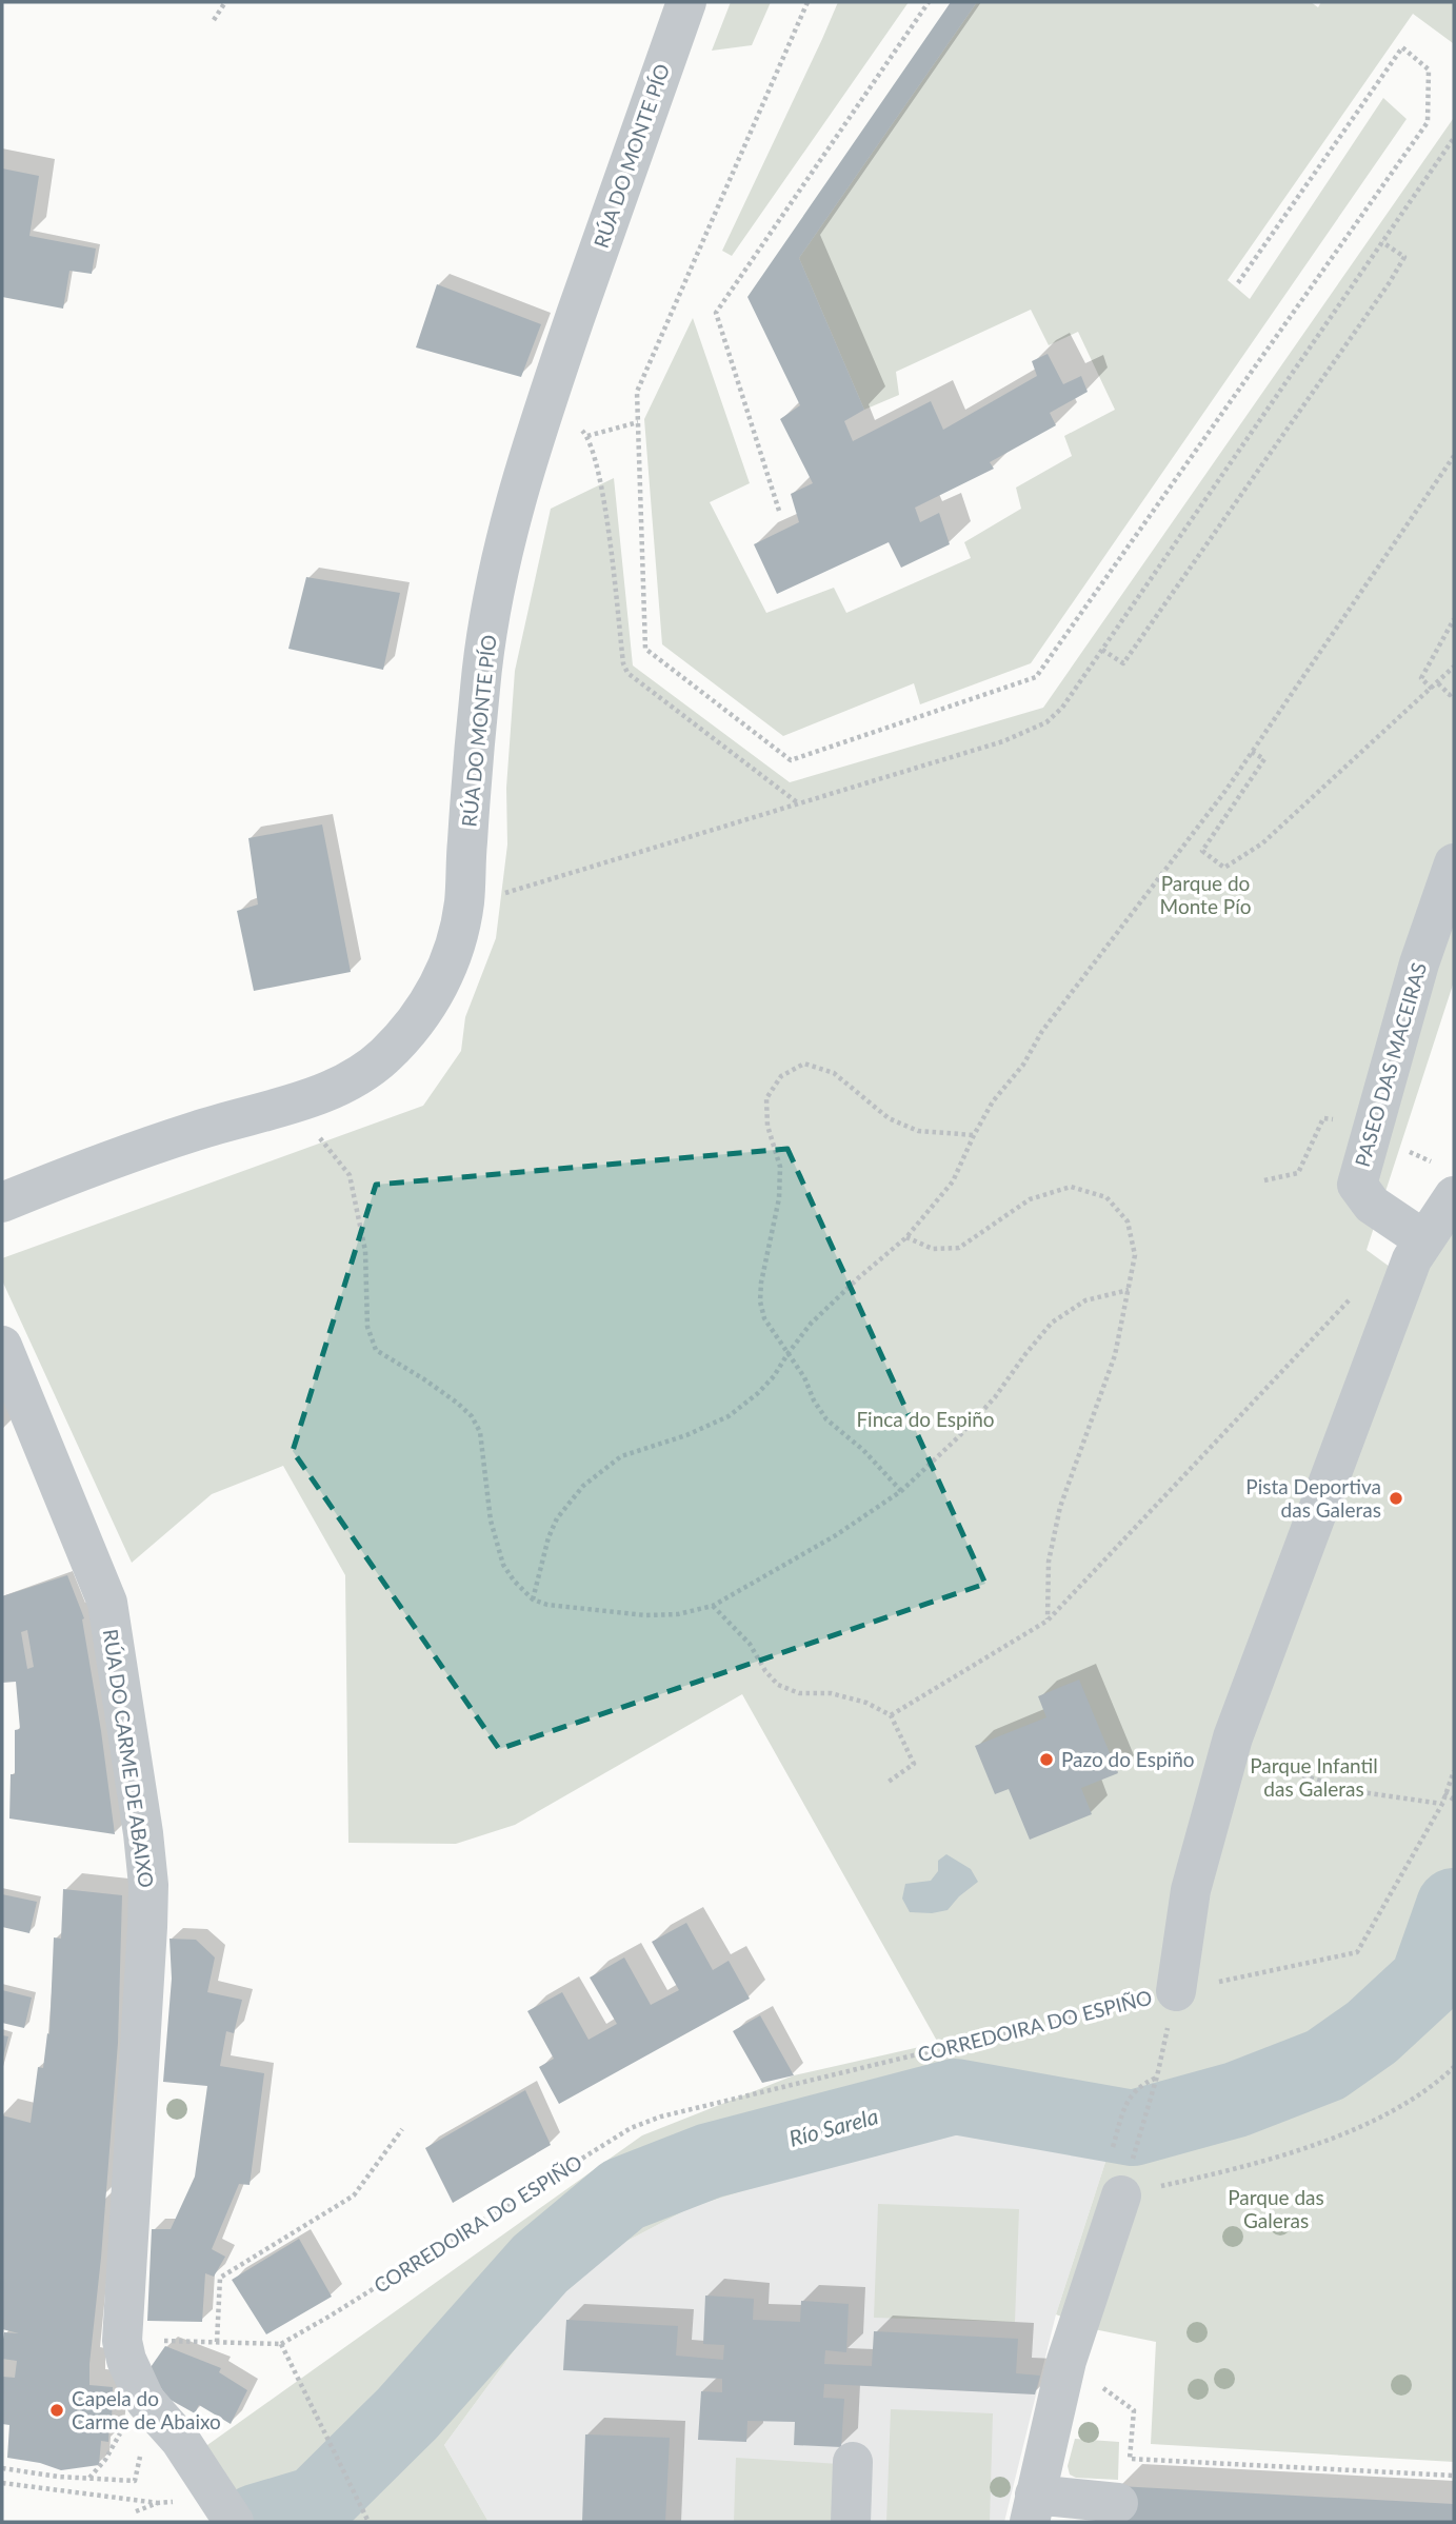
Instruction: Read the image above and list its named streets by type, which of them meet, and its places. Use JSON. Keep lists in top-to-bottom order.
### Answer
{
  "streets": {
    "street": [
      "RÚA DO MONTE PÍO",
      "PASEO DAS MACEIRAS",
      "RÚA DO CARME DE ABAIXO",
      "CORREDOIRA DO ESPIÑO"
    ]
  },
  "crossings": [
    ["PASEO DAS MACEIRAS", "CORREDOIRA DO ESPIÑO"]
  ],
  "water": ["Río Sarela"],
  "parks": [
    "Parque do Monte Pío",
    "Finca do Espiño",
    "Parque Infantil das Galeras",
    "Parque das Galeras"
  ],
  "places": ["Pista Deportiva das Galeras", "Pazo do Espiño", "Capela do Carme de Abaixo"]
}
